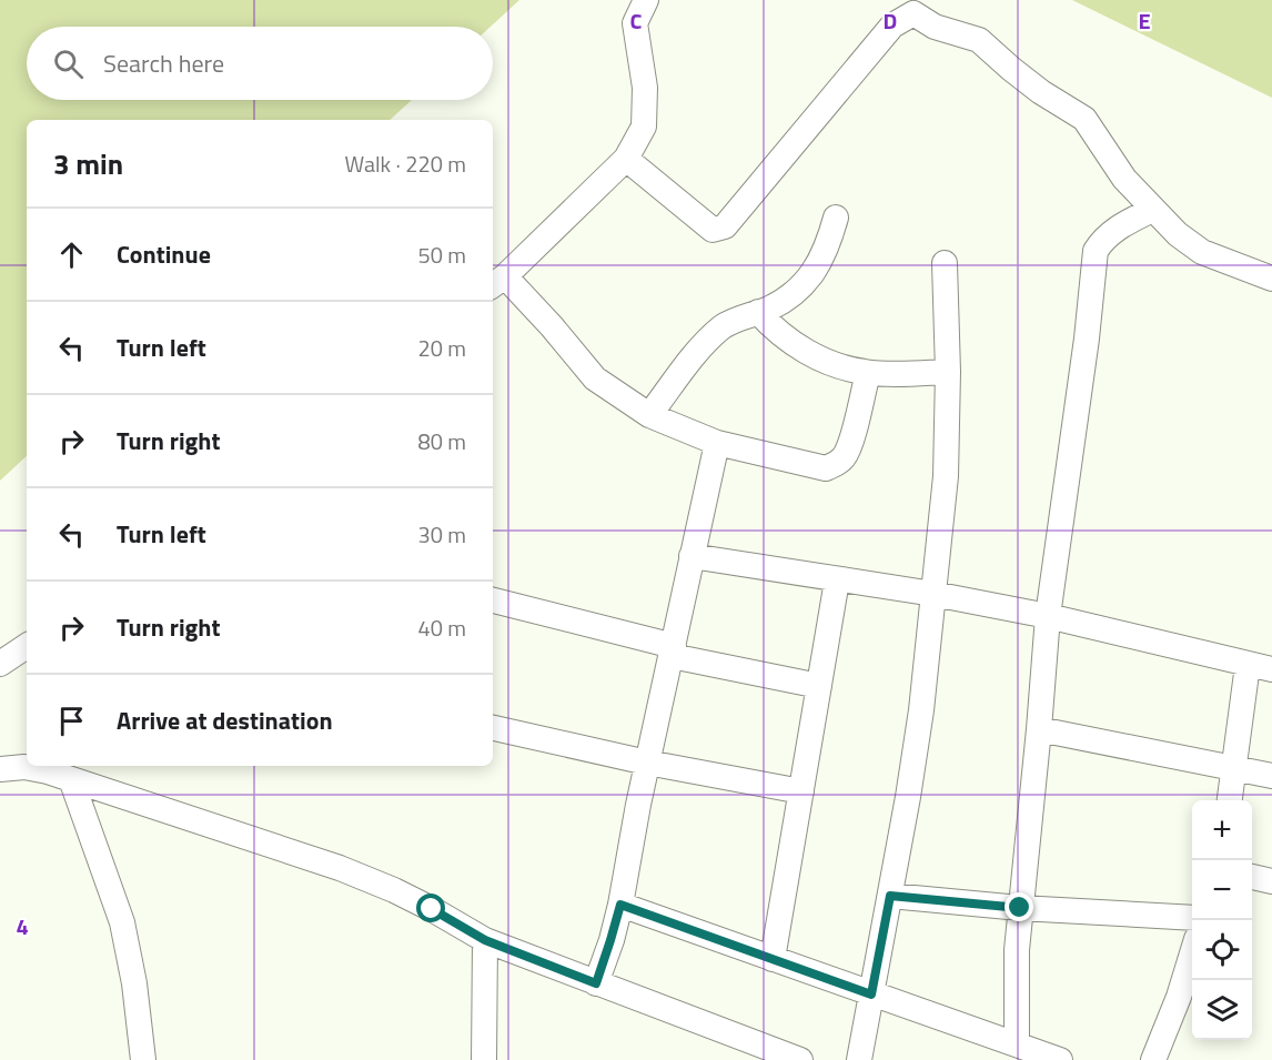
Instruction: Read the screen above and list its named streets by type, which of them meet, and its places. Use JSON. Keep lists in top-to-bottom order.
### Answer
{
  "page": {
    "search": "Search here",
    "heading": ["3 min", "Walk · 220 m"],
    "list": [
      ["Continue", "50 m"],
      ["Turn left", "20 m"],
      ["Turn right", "80 m"],
      ["Turn left", "30 m"],
      ["Turn right", "40 m"],
      "Arrive at destination"
    ],
    "map_buttons": ["+", "−"]
  },
  "grid": {
    "columns": ["C", "D", "E"],
    "rows": ["4"]
  }
}
